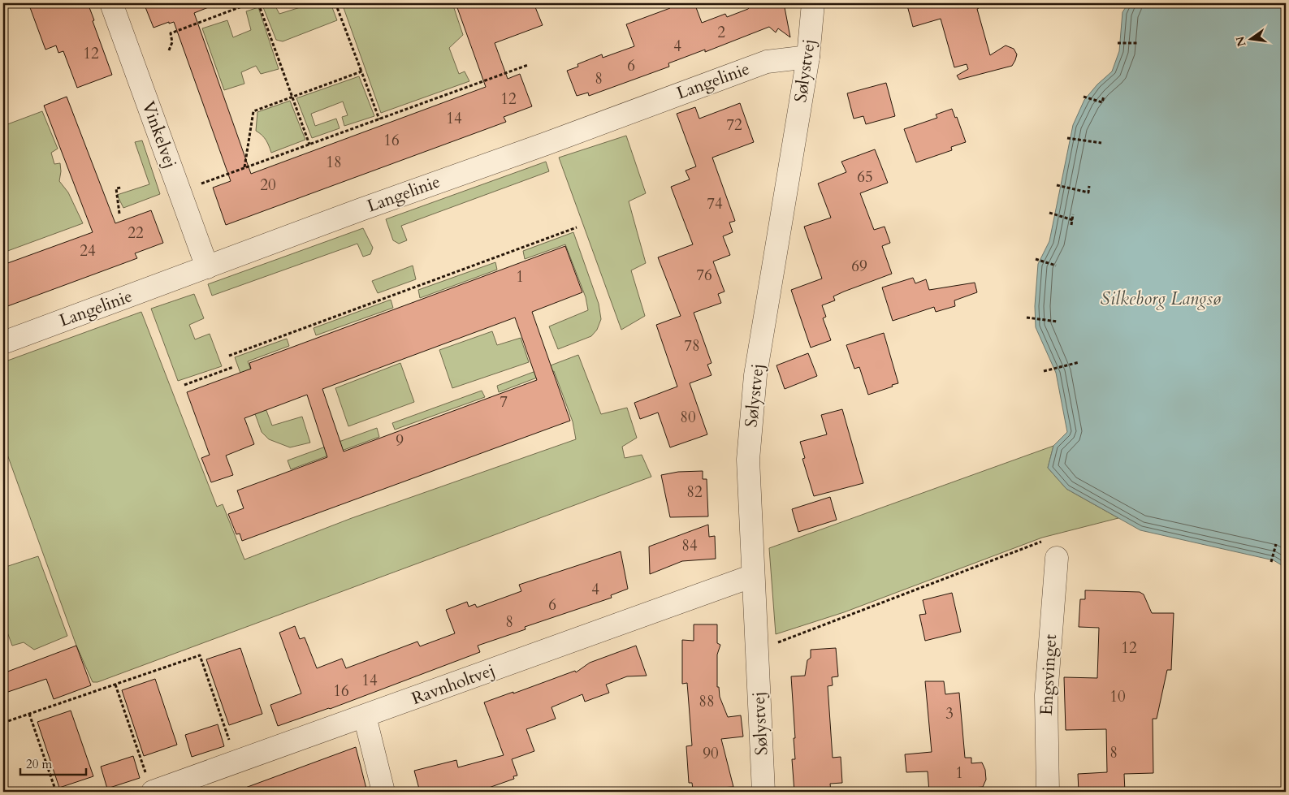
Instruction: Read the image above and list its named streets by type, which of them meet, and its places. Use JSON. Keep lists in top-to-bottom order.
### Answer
{
  "streets": {
    "street": [
      "Sølystvej",
      "Langelinie",
      "Vinkelvej",
      "Engsvinget",
      "Ravnholtvej"
    ]
  },
  "crossings": [
    ["Sølystvej", "Langelinie"],
    ["Sølystvej", "Ravnholtvej"],
    ["Langelinie", "Vinkelvej"]
  ],
  "water": ["Silkeborg Langsø"],
  "house_numbers": [
    "2",
    "4",
    "12",
    "6",
    "8",
    "12",
    "14",
    "72",
    "16",
    "18",
    "65",
    "20",
    "74",
    "22",
    "24",
    "69",
    "76",
    "1",
    "78",
    "7",
    "80",
    "9",
    "82",
    "84",
    "4",
    "6",
    "8",
    "12",
    "14",
    "16",
    "10",
    "88",
    "3",
    "8",
    "90",
    "1"
  ],
  "scale_bar": "20 m",
  "north": "left"
}
